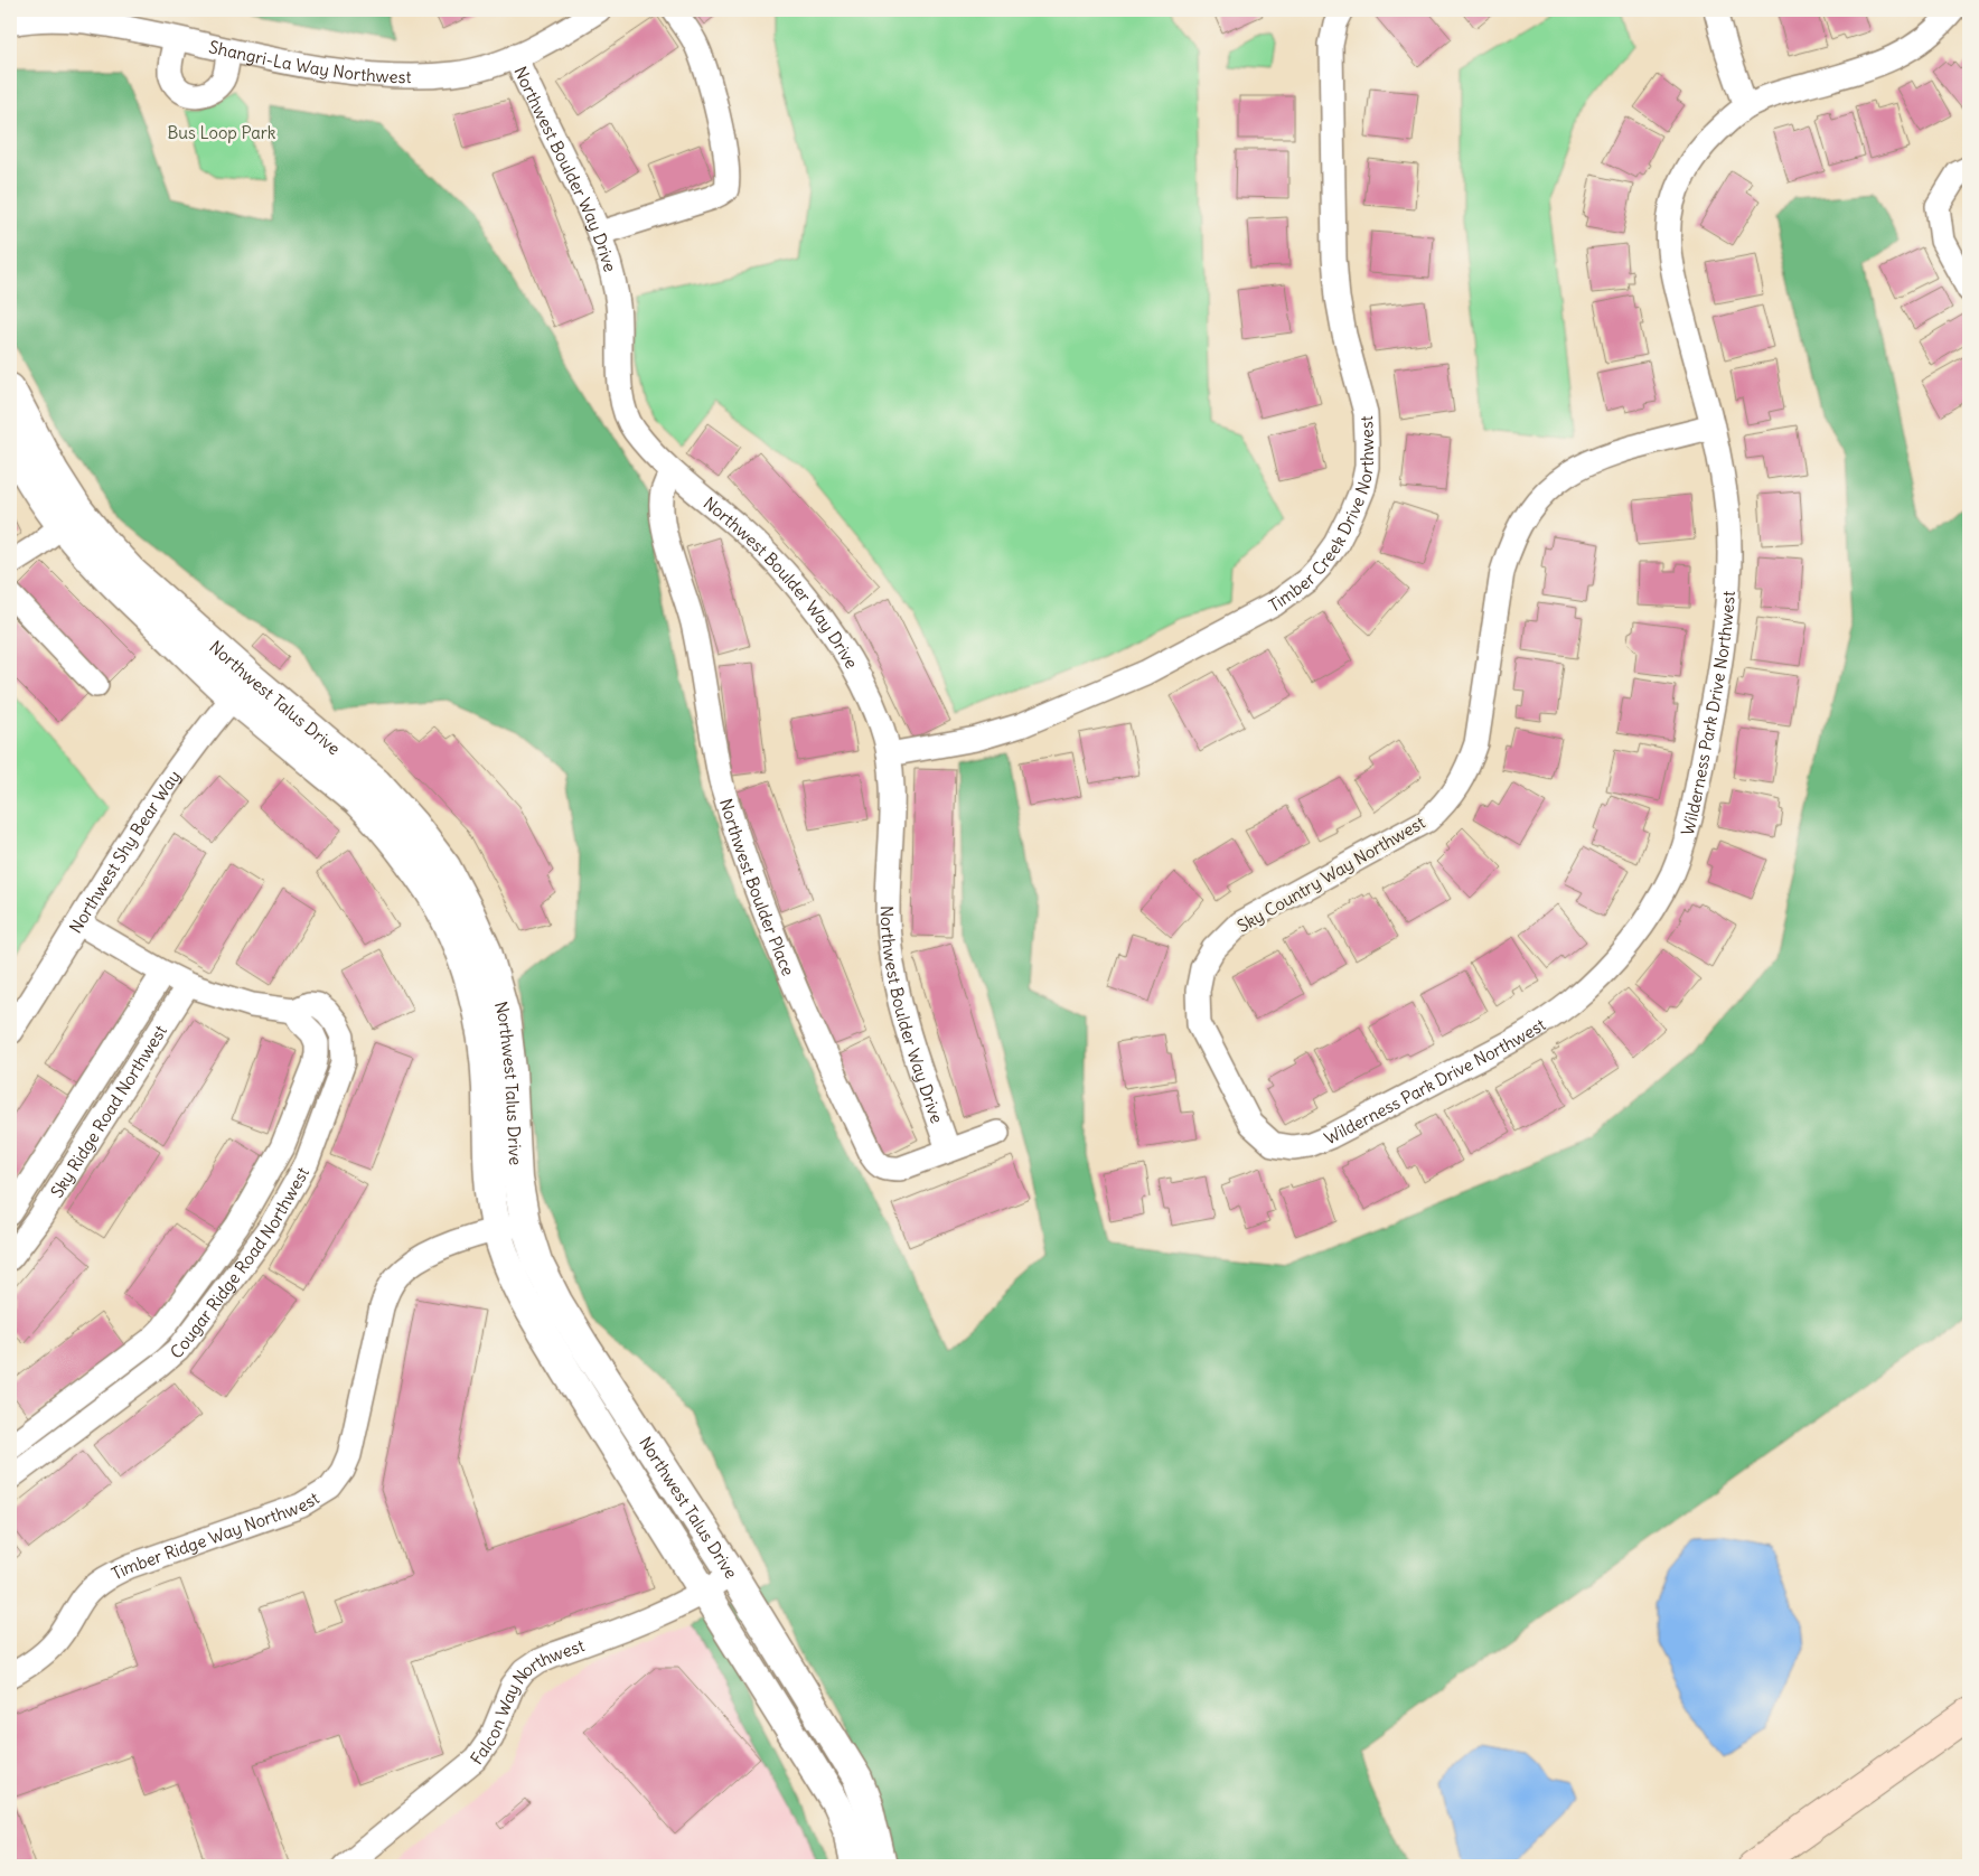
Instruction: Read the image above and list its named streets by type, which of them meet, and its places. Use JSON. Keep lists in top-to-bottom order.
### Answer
{
  "streets": {
    "street": [
      "Shangri-La Way Northwest",
      "Northwest Boulder Way Drive",
      "Timber Creek Drive Northwest",
      "Northwest Talus Drive",
      "Wilderness Park Drive Northwest",
      "Northwest Shy Bear Way",
      "Sky Country Way Northwest",
      "Northwest Boulder Place",
      "Sky Ridge Road Northwest",
      "Cougar Ridge Road Northwest",
      "Timber Ridge Way Northwest",
      "Falcon Way Northwest"
    ]
  },
  "crossings": [
    ["Shangri-La Way Northwest", "Northwest Boulder Way Drive"],
    ["Northwest Boulder Way Drive", "Timber Creek Drive Northwest"],
    ["Northwest Boulder Way Drive", "Northwest Boulder Place"],
    ["Northwest Talus Drive", "Northwest Shy Bear Way"],
    ["Northwest Talus Drive", "Timber Ridge Way Northwest"],
    ["Northwest Talus Drive", "Falcon Way Northwest"],
    ["Wilderness Park Drive Northwest", "Sky Country Way Northwest"],
    ["Sky Ridge Road Northwest", "Cougar Ridge Road Northwest"]
  ],
  "parks": ["Bus Loop Park"]
}
